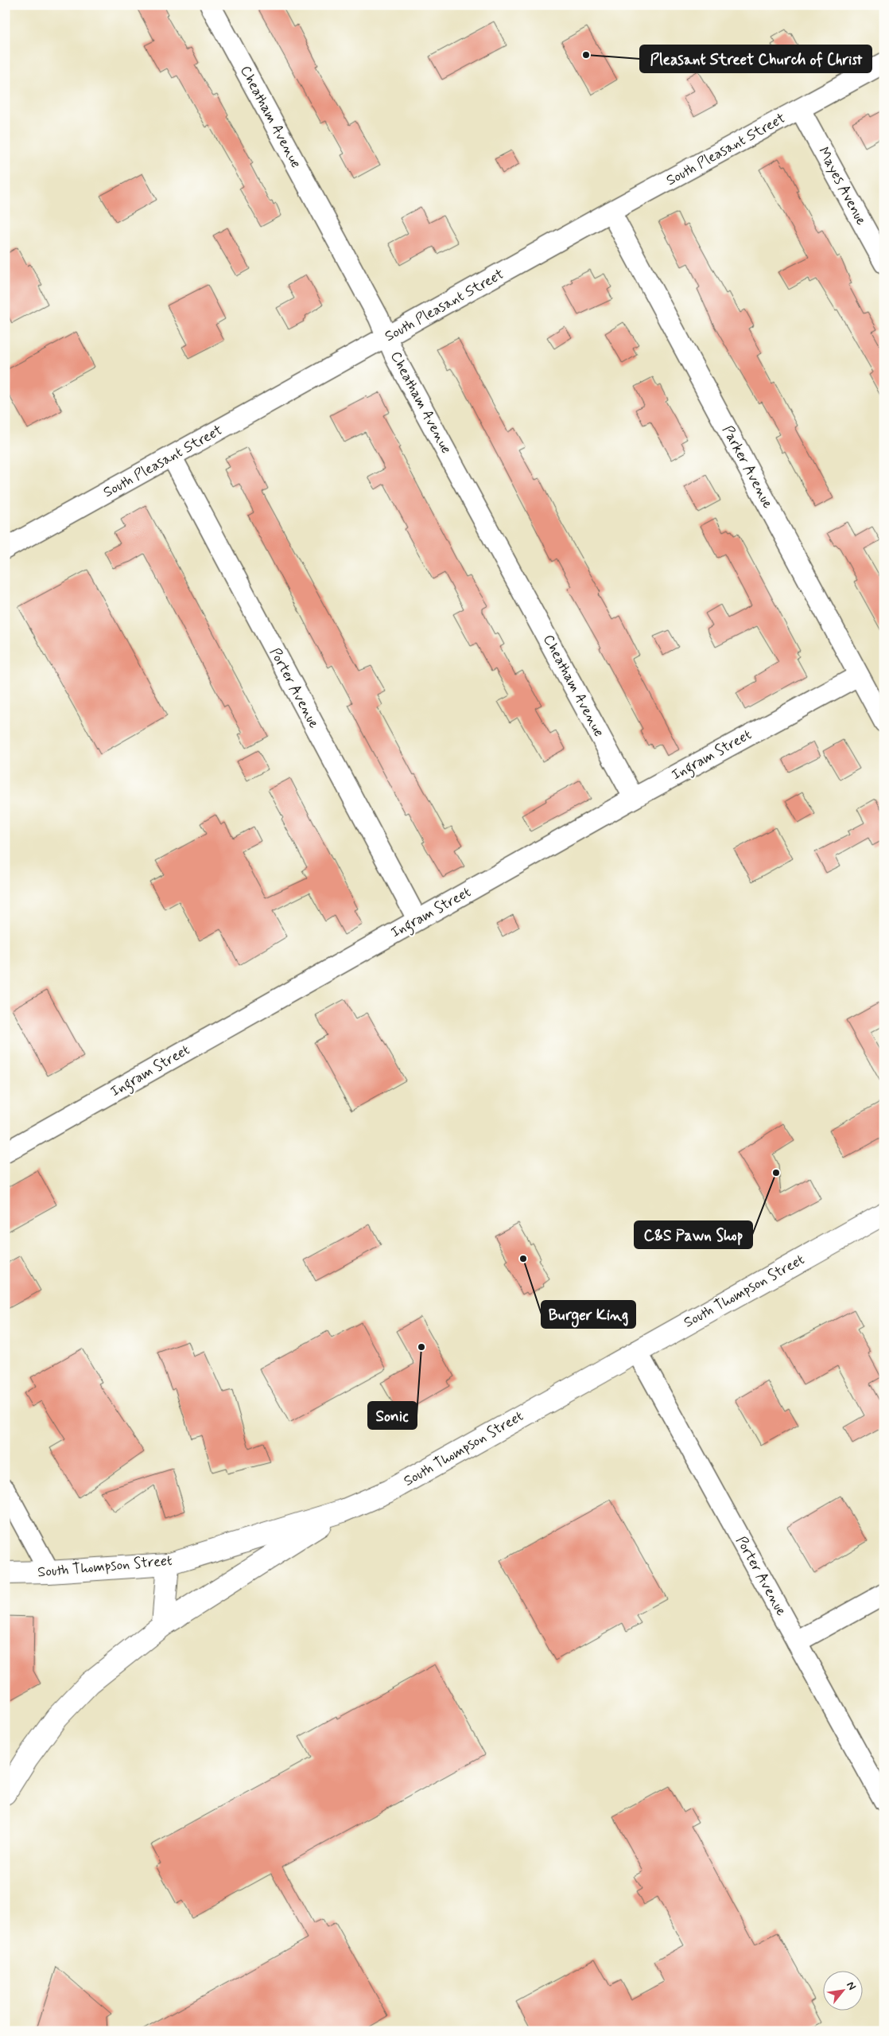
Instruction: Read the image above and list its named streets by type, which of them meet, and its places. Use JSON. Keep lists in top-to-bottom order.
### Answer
{
  "streets": {
    "highway": ["South Thompson Street"],
    "street": [
      "Cheatham Avenue",
      "South Pleasant Street",
      "Mayes Avenue",
      "Parker Avenue",
      "Porter Avenue",
      "Ingram Street"
    ]
  },
  "crossings": [
    ["Cheatham Avenue", "South Pleasant Street"],
    ["Cheatham Avenue", "Ingram Street"],
    ["South Pleasant Street", "Mayes Avenue"],
    ["South Pleasant Street", "Parker Avenue"],
    ["South Pleasant Street", "Porter Avenue"],
    ["Parker Avenue", "Ingram Street"],
    ["Porter Avenue", "Ingram Street"],
    ["Porter Avenue", "South Thompson Street"]
  ],
  "places": [
    "Pleasant Street Church of Christ",
    "C&S Pawn Shop",
    "Burger King",
    "Sonic"
  ],
  "north": "top right"
}
